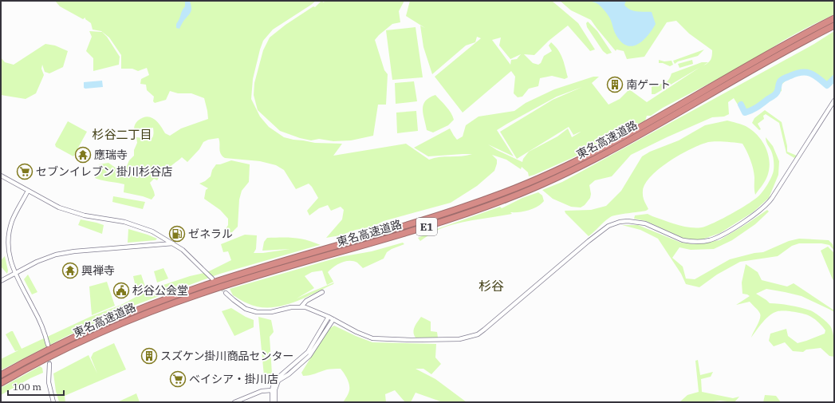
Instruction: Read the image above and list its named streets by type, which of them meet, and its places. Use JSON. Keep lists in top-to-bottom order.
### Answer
{
  "streets": {
    "highway": ["東名高速道路", "E1"]
  },
  "districts": ["杉谷二丁目", "杉谷"],
  "places": {
    "building": ["南ゲート", "スズケン掛川商品センター"],
    "temple": ["應瑞寺", "興禅寺"],
    "supermarket": ["セブンイレブン 掛川杉谷店", "ベイシア・掛川店"],
    "fuel station": ["ゼネラル"],
    "public building": ["杉谷公会堂"]
  },
  "scale_bar": "100 m"
}
